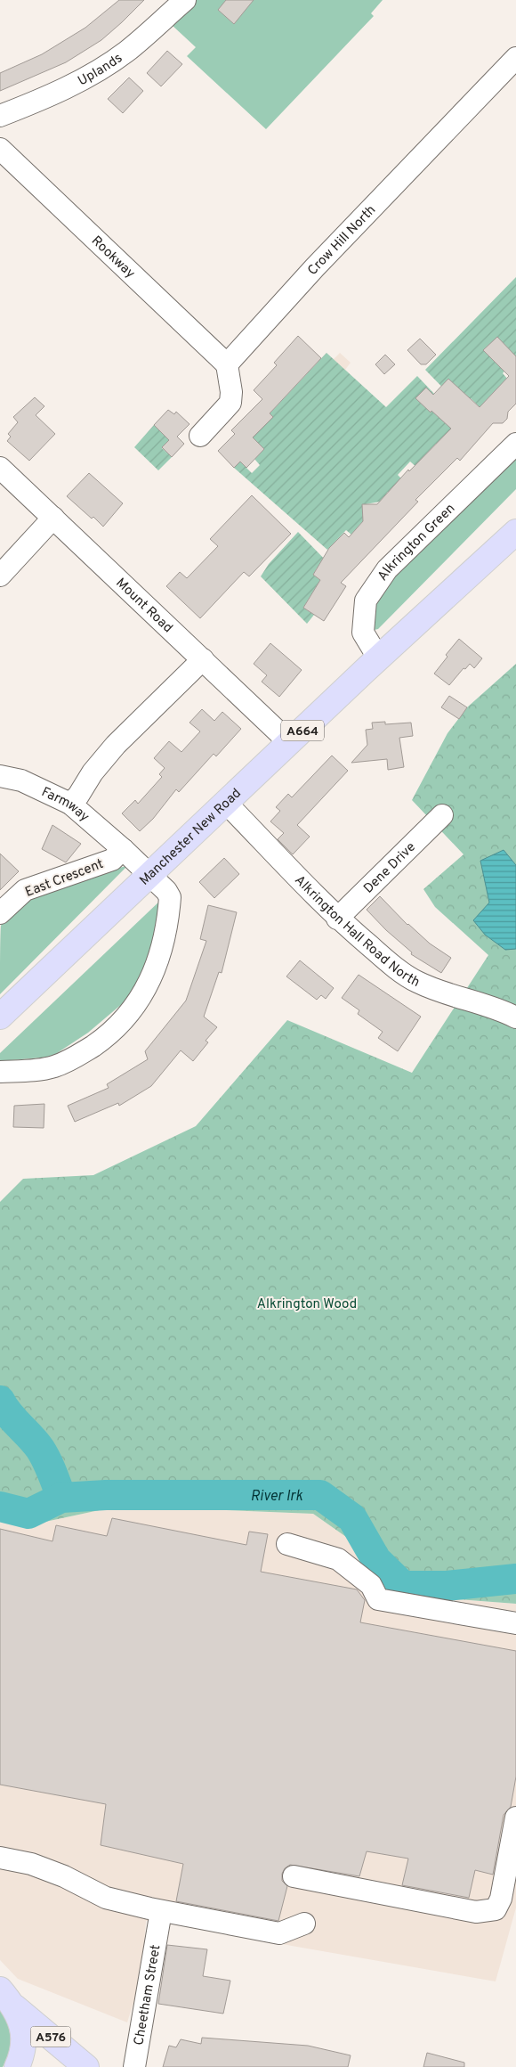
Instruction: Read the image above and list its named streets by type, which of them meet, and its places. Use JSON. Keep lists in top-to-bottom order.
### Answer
{
  "streets": {
    "main road": ["A664", "Manchester New Road", "A576"],
    "street": [
      "Uplands",
      "Crow Hill North",
      "Rookway",
      "Alkrington Green",
      "Mount Road",
      "Farmway",
      "Dene Drive",
      "East Crescent",
      "Alkrington Hall Road North",
      "Cheetham Street"
    ]
  },
  "crossings": [
    ["Crow Hill North", "Rookway"],
    ["Alkrington Green", "A664"],
    ["Alkrington Green", "Manchester New Road"],
    ["Mount Road", "Manchester New Road"],
    ["A664", "Manchester New Road"],
    ["Farmway", "East Crescent"],
    ["Manchester New Road", "Alkrington Hall Road North"],
    ["Dene Drive", "Alkrington Hall Road North"]
  ],
  "water": ["River Irk"],
  "parks": ["Alkrington Wood"]
}
